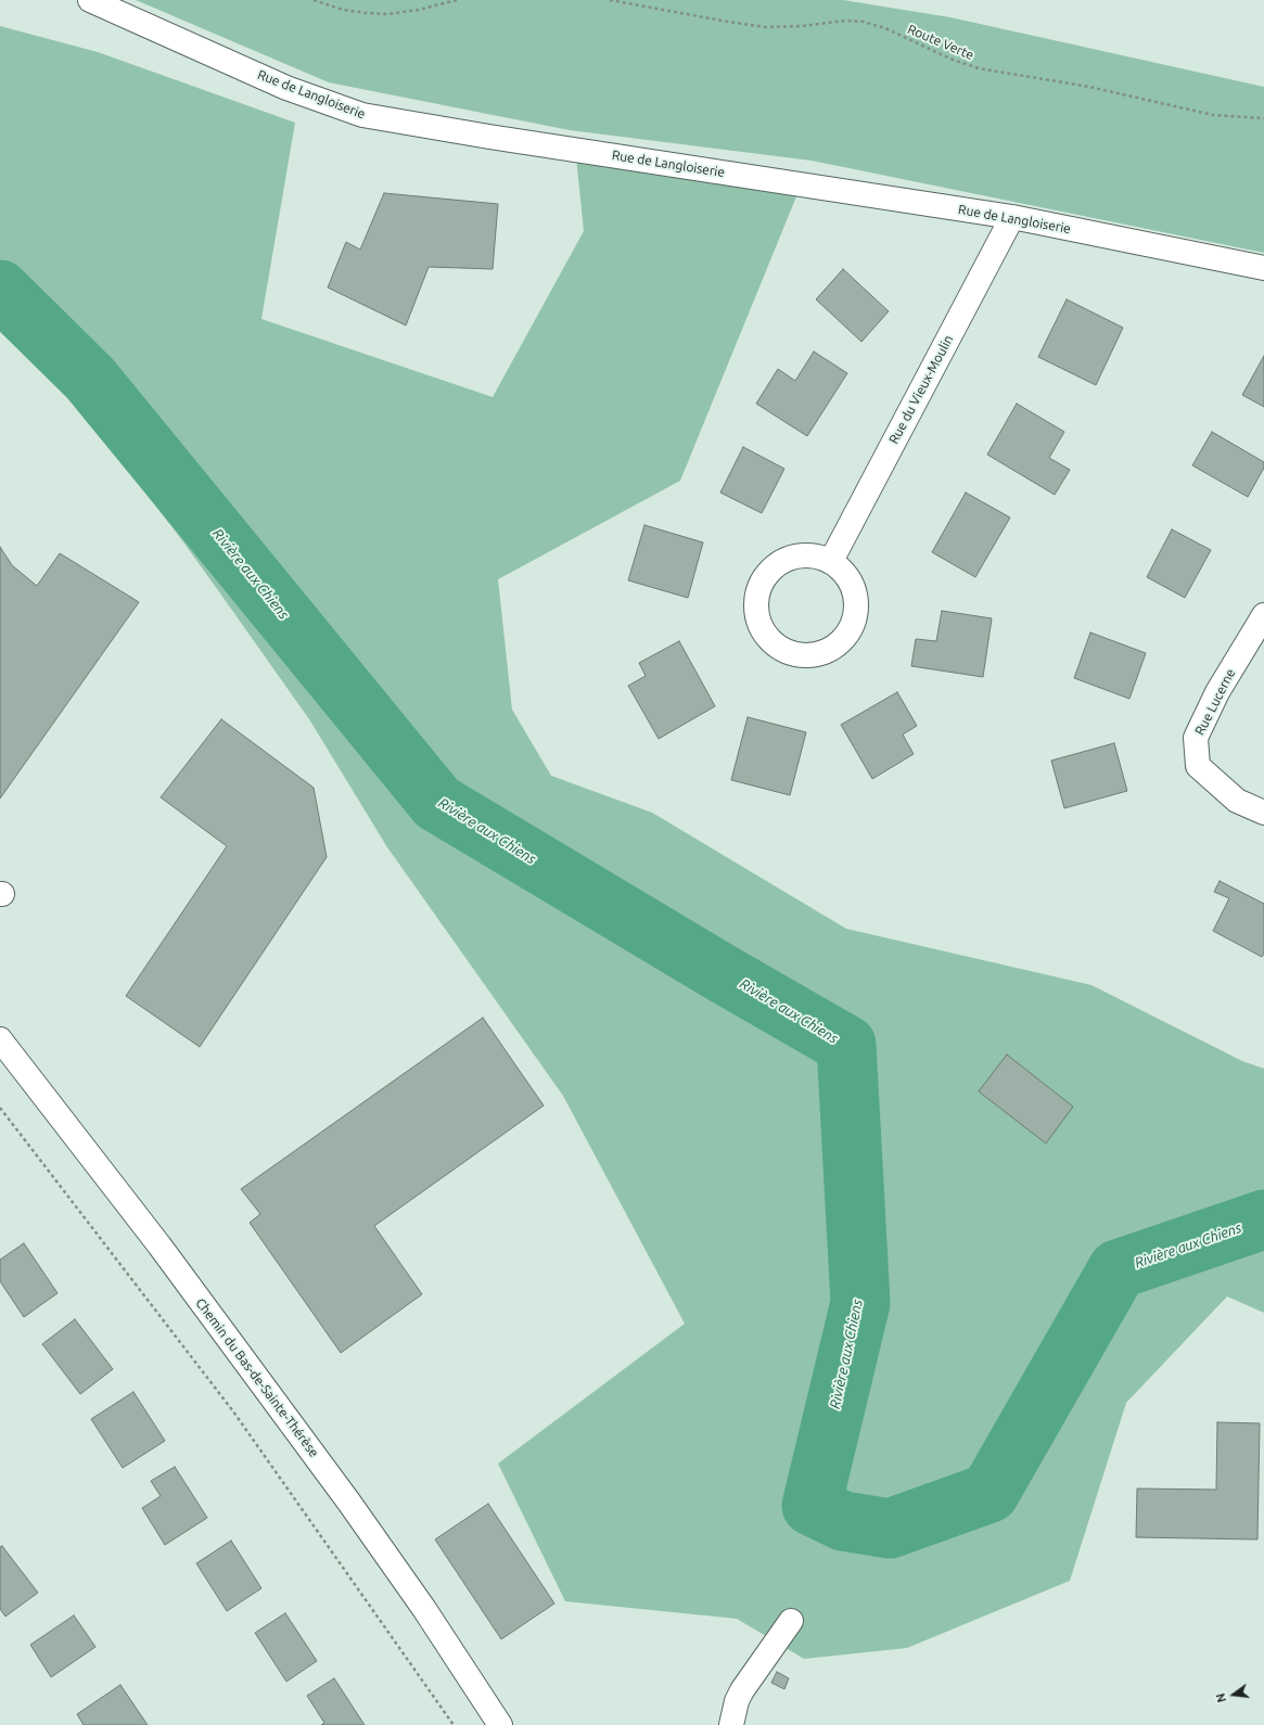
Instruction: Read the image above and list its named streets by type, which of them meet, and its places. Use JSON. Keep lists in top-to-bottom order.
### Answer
{
  "streets": {
    "street": [
      "Rue de Langloiserie",
      "Rue du Vieux-Moulin",
      "Rue Lucerne",
      "Chemin du Bas-de-Sainte-Thérèse"
    ],
    "path": ["Route Verte"]
  },
  "crossings": [
    ["Rue de Langloiserie", "Rue du Vieux-Moulin"]
  ],
  "water": ["Rivière aux Chiens"],
  "north": "left"
}
